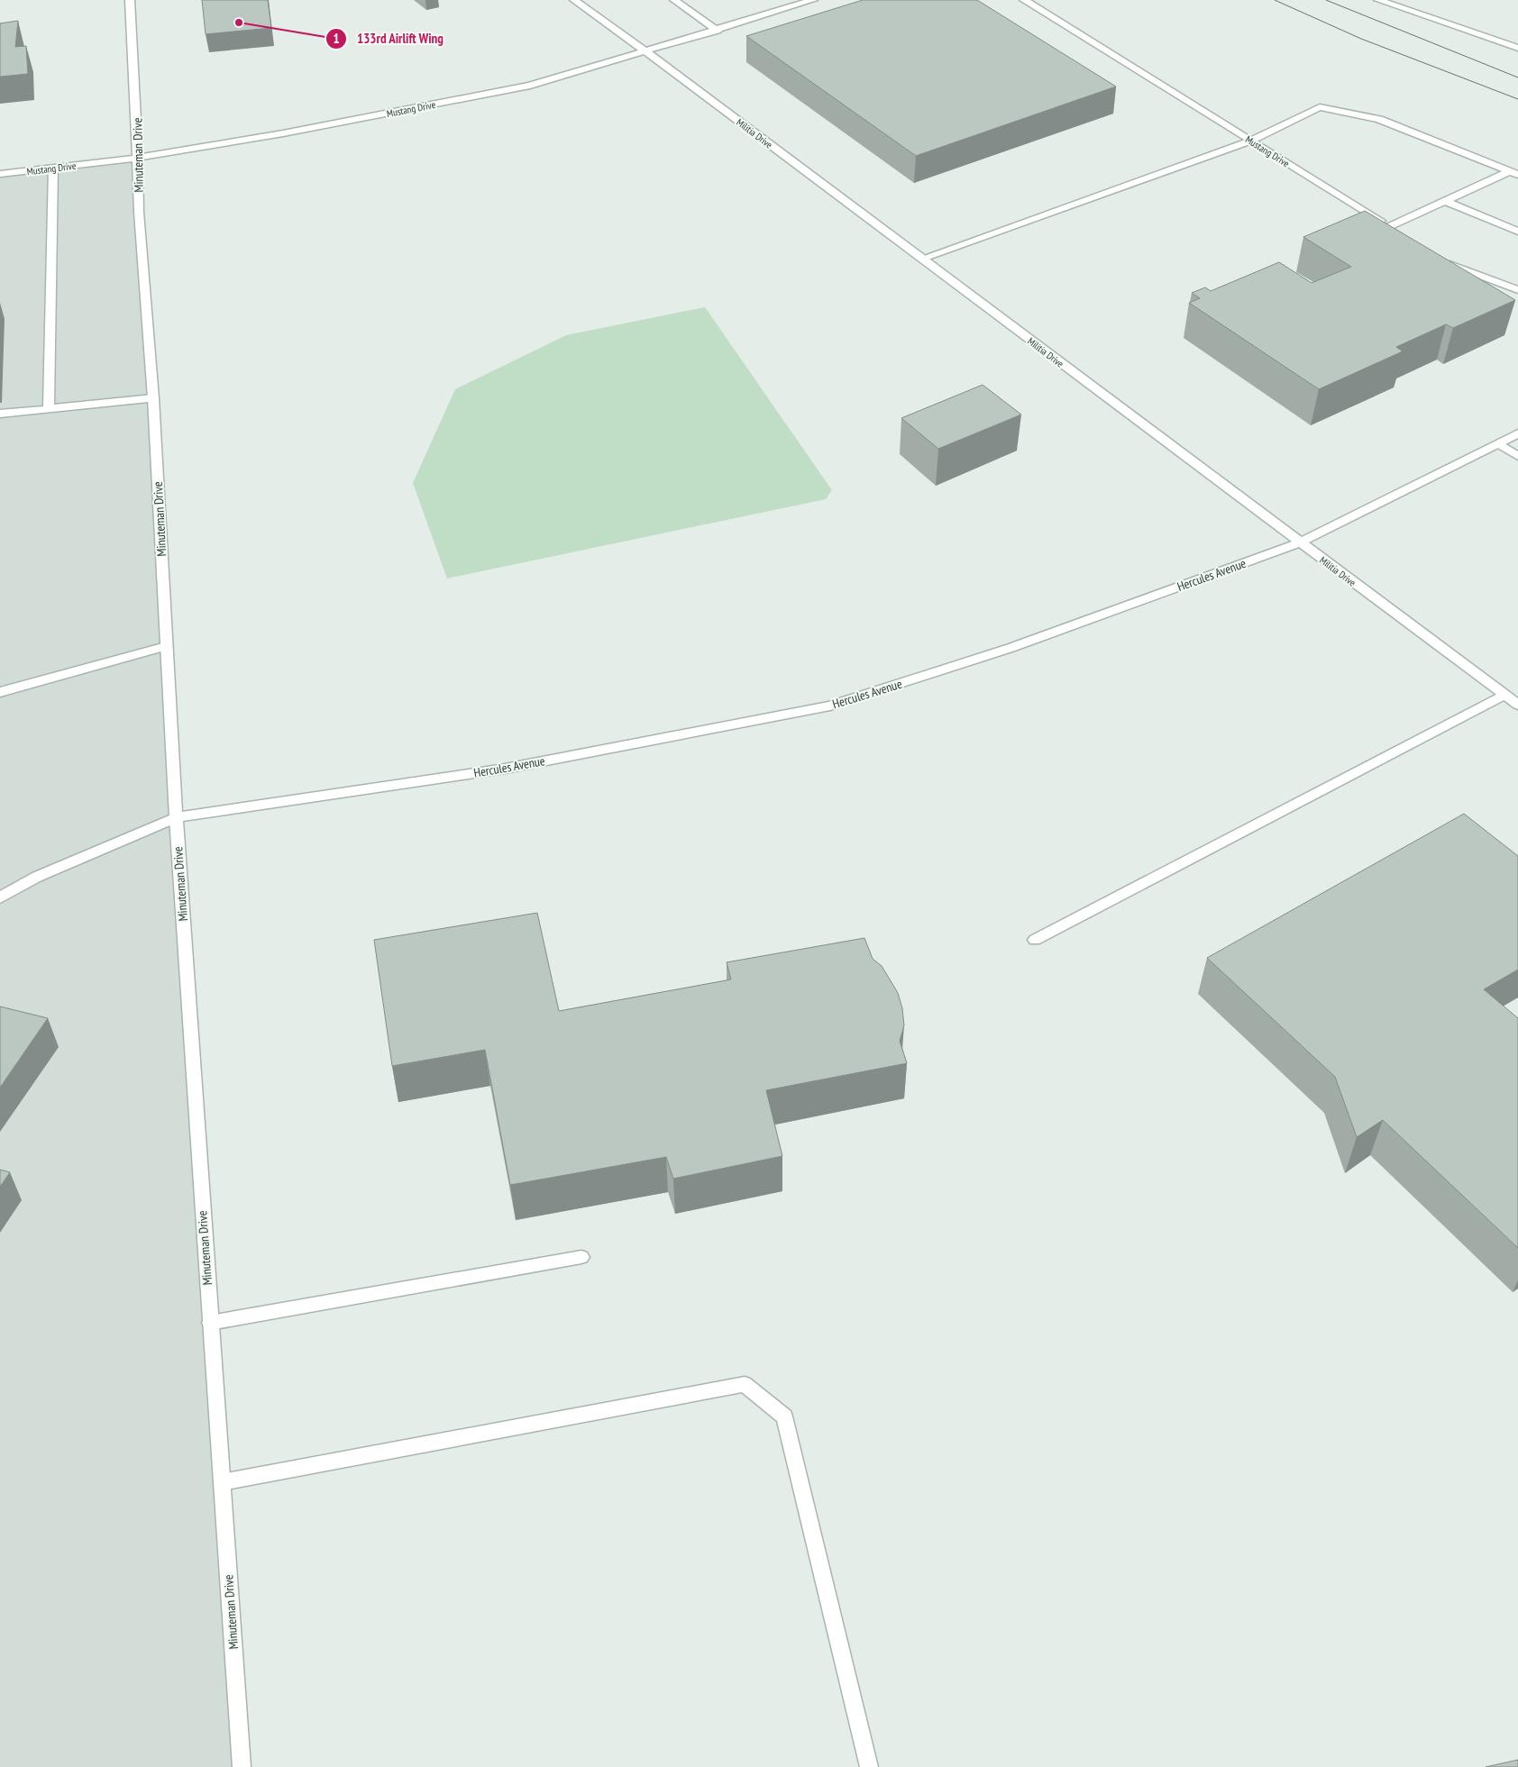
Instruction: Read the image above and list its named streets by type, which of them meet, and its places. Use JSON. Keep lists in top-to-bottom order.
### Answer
{
  "streets": {
    "street": [
      "Mustang Drive",
      "Militia Drive",
      "Minuteman Drive",
      "Hercules Avenue"
    ]
  },
  "crossings": [
    ["Mustang Drive", "Militia Drive"],
    ["Mustang Drive", "Minuteman Drive"],
    ["Militia Drive", "Hercules Avenue"],
    ["Minuteman Drive", "Hercules Avenue"]
  ],
  "places": ["133rd Airlift Wing"]
}
